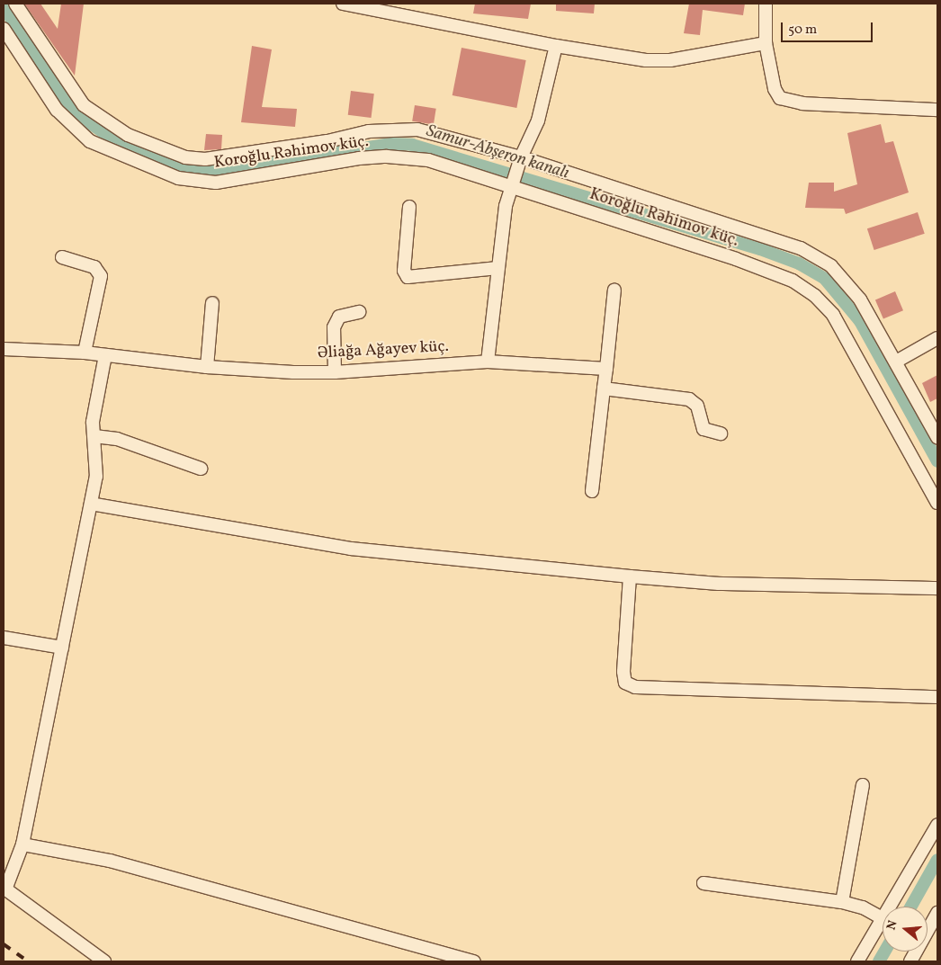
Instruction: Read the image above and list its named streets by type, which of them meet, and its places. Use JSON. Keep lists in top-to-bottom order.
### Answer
{
  "streets": {
    "street": ["Koroğlu Rəhimov küç.", "Əliağa Ağayev küç."]
  },
  "water": ["Samur-Abşeron kanalı"],
  "scale_bar": "50 m",
  "north": "left"
}
